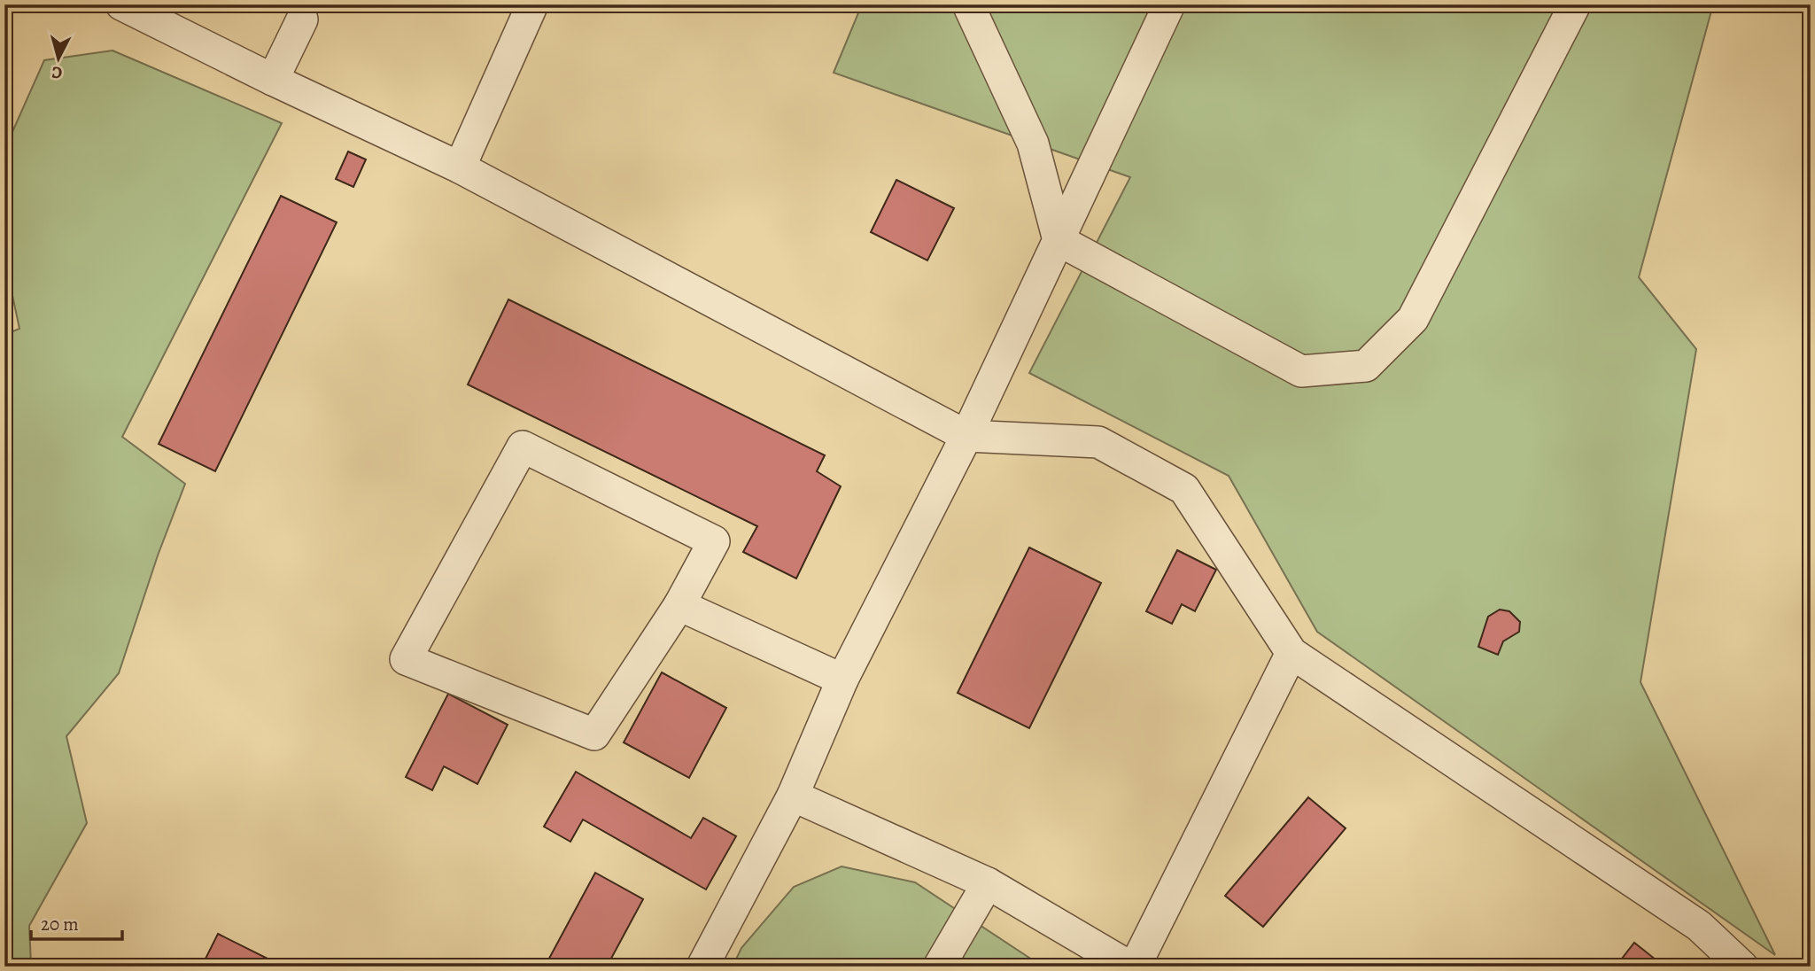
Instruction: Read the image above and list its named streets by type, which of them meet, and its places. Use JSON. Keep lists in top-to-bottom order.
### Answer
{
  "scale_bar": "20 m",
  "north": "bottom"
}
